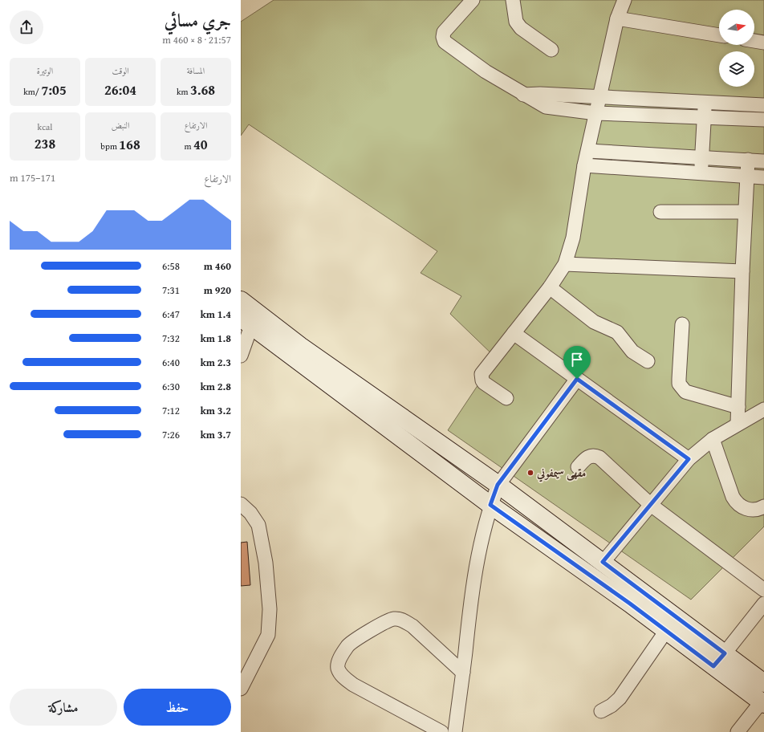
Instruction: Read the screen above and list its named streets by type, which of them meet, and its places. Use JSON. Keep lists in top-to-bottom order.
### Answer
{
  "places": ["مقهى سيمفوني"],
  "north": "right",
  "page": {
    "heading": ["جري مسائي", "21:57 · 8 × 460 m"],
    "stats": [
      ["المسافة", "3.68 km"],
      ["الوقت", "26:04"],
      ["الوتيرة", "7:05 /km"],
      ["الارتفاع", "40 m"],
      ["النبض", "168 bpm"],
      ["kcal", "238"]
    ],
    "chart": ["الارتفاع", "171–175 m"],
    "list": [
      {
        "name": "460 m",
        "note": "6:58"
      },
      {
        "name": "920 m",
        "note": "7:31"
      },
      {
        "name": "1.4 km",
        "note": "6:47"
      },
      {
        "name": "1.8 km",
        "note": "7:32"
      },
      {
        "name": "2.3 km",
        "note": "6:40"
      },
      {
        "name": "2.8 km",
        "note": "6:30"
      },
      {
        "name": "3.2 km",
        "note": "7:12"
      },
      {
        "name": "3.7 km",
        "note": "7:26"
      }
    ],
    "buttons": ["حفظ", "مشاركة"]
  }
}
